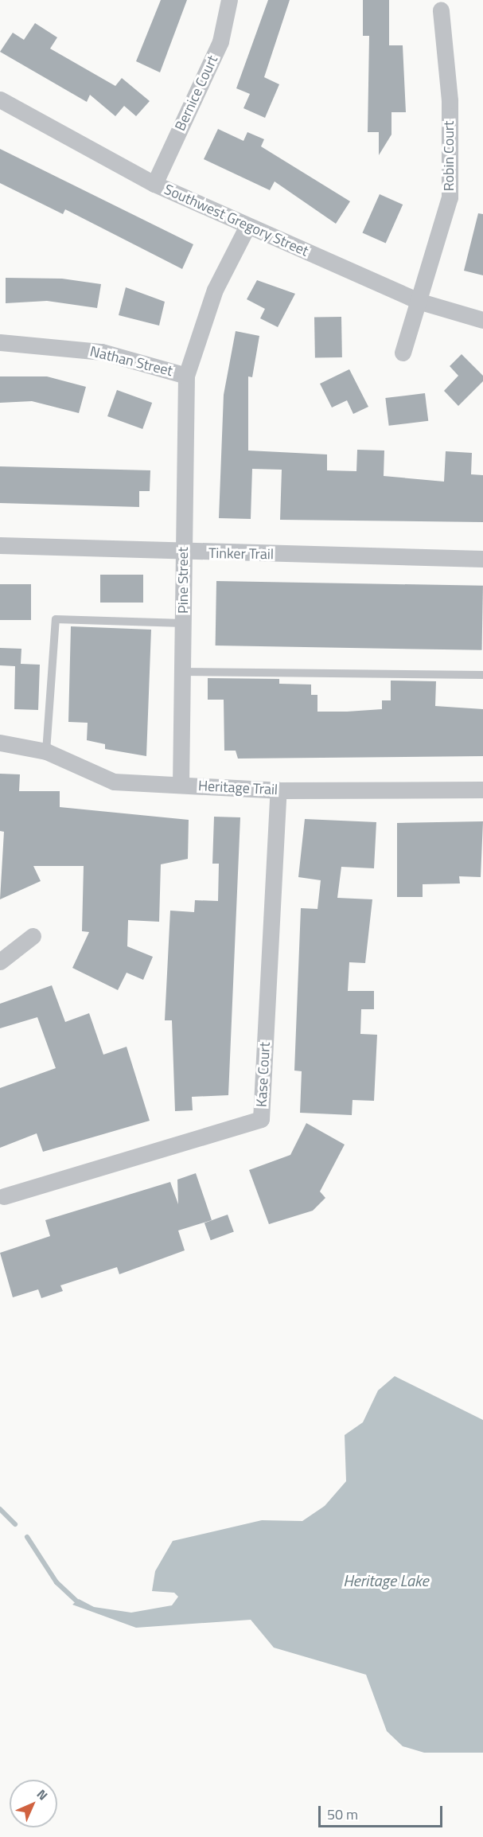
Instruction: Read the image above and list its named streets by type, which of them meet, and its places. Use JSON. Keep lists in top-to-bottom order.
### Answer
{
  "streets": {
    "street": [
      "Bernice Court",
      "Robin Court",
      "Southwest Gregory Street",
      "Nathan Street",
      "Tinker Trail",
      "Pine Street",
      "Heritage Trail",
      "Kase Court"
    ]
  },
  "crossings": [
    ["Bernice Court", "Southwest Gregory Street"],
    ["Robin Court", "Southwest Gregory Street"],
    ["Southwest Gregory Street", "Nathan Street"],
    ["Nathan Street", "Pine Street"],
    ["Tinker Trail", "Pine Street"],
    ["Pine Street", "Heritage Trail"],
    ["Heritage Trail", "Kase Court"]
  ],
  "water": ["Heritage Lake"],
  "scale_bar": "50 m",
  "north": "top right"
}
